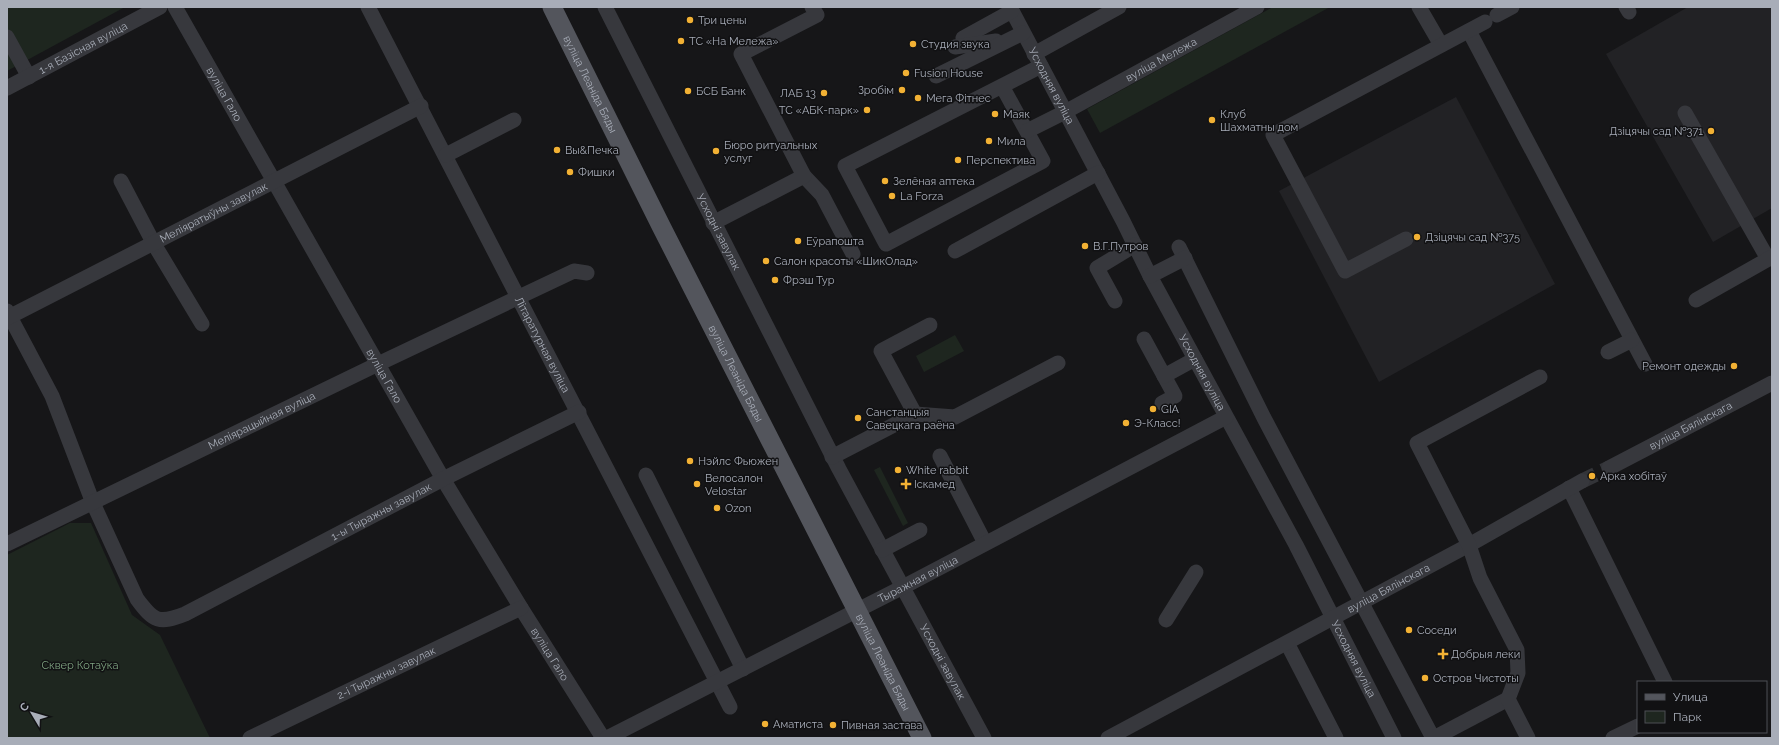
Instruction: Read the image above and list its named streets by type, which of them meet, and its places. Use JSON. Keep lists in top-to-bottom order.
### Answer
{
  "streets": {
    "main road": ["вуліца Леаніда Бяды"],
    "street": [
      "1-я Базісная вуліца",
      "вуліца Мележа",
      "Усходняя вуліца",
      "вуліца Гало",
      "Меліяратыўны завулак",
      "Усходні завулак",
      "Літаратурная вуліца",
      "Меліярацыйная вуліца",
      "вуліца Бялінскага",
      "1-ы Тыражны завулак",
      "Тыражная вуліца",
      "2-і Тыражны завулак"
    ]
  },
  "crossings": [
    ["вуліца Мележа", "Усходняя вуліца"],
    ["вуліца Леаніда Бяды", "Тыражная вуліца"],
    ["Усходняя вуліца", "вуліца Бялінскага"],
    ["Усходняя вуліца", "Тыражная вуліца"],
    ["вуліца Гало", "Меліяратыўны завулак"],
    ["вуліца Гало", "Меліярацыйная вуліца"],
    ["вуліца Гало", "1-ы Тыражны завулак"],
    ["вуліца Гало", "2-і Тыражны завулак"],
    ["Меліяратыўны завулак", "Літаратурная вуліца"],
    ["Меліяратыўны завулак", "1-ы Тыражны завулак"],
    ["Усходні завулак", "Тыражная вуліца"],
    ["Літаратурная вуліца", "Меліярацыйная вуліца"],
    ["Літаратурная вуліца", "1-ы Тыражны завулак"],
    ["Літаратурная вуліца", "Тыражная вуліца"],
    ["Меліярацыйная вуліца", "1-ы Тыражны завулак"]
  ],
  "parks": ["Сквер Котаўка"],
  "places": {
    "other": [
      "Три цены",
      "ТС «На Мележа»",
      "Студия звука",
      "Fusion House",
      "Зробім",
      "БСБ Банк",
      "ЛАБ 13",
      "Мега Фітнес",
      "ТС «АБК-парк»",
      "Маяк",
      "Клуб Шахматны дом",
      "Дзіцячы сад №371",
      "Мила",
      "Вы&Печка",
      "Бюро ритуальных услуг",
      "Перспектива",
      "Фишки",
      "Зелёная аптека",
      "La Forza",
      "Дзіцячы сад №375",
      "Еўрапошта",
      "В.Г.Путров",
      "Салон красоты «ШикОлад»",
      "Фрэш Тур",
      "Ремонт одежды",
      "GIA",
      "Санстанцыя Савецкага раёна",
      "Э-Класс!",
      "Нэйлс Фьюжен",
      "White rabbit",
      "Арка хобітаў",
      "Велосалон Velostar",
      "Ozon",
      "Соседи",
      "Остров Чистоты",
      "Аматиста",
      "Пивная застава"
    ],
    "health": ["Іскамед", "Добрыя леки"]
  },
  "legend": ["Улица", "Парк"],
  "north": "top left"
}
